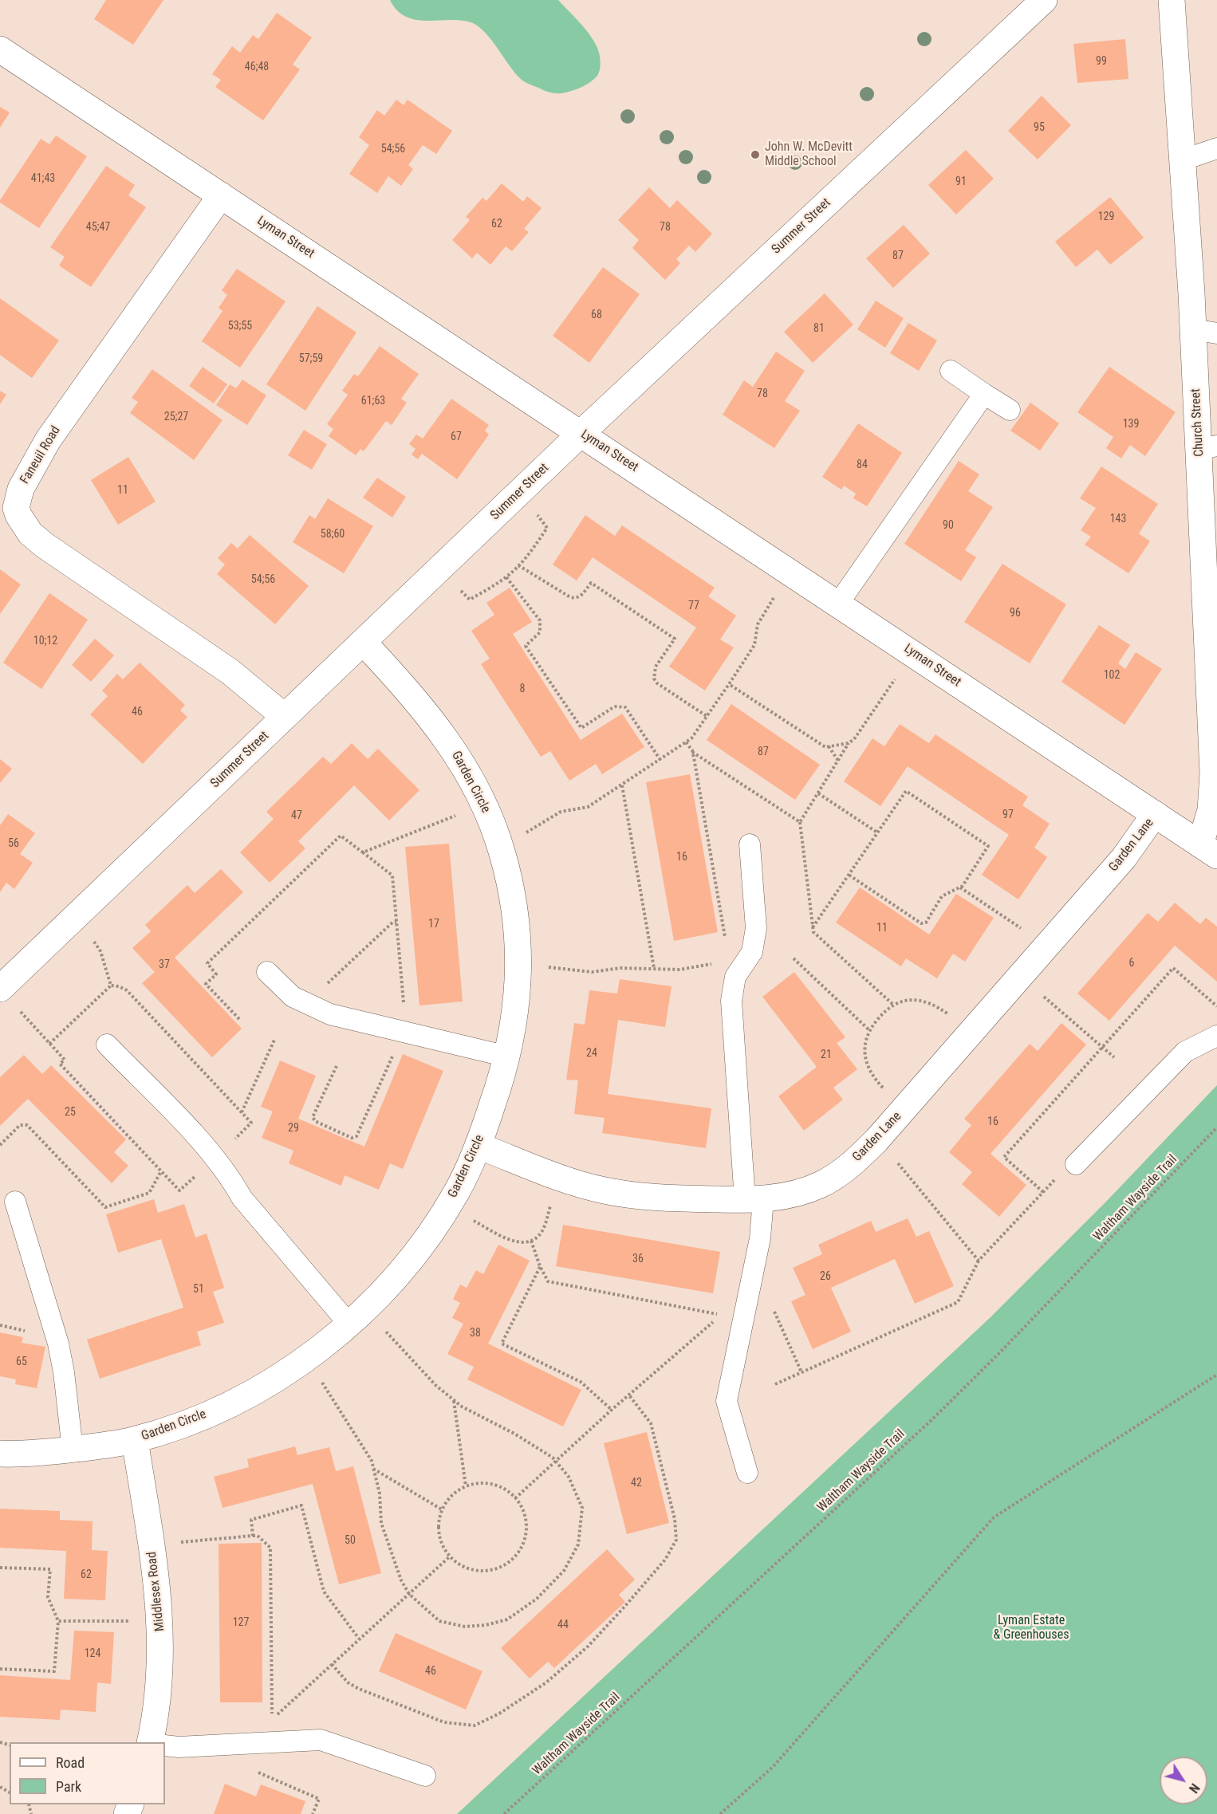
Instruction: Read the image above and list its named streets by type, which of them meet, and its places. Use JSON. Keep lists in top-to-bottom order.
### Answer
{
  "streets": {
    "street": [
      "Summer Street",
      "Lyman Street",
      "Church Street",
      "Faneuil Road",
      "Garden Circle",
      "Garden Lane",
      "Middlesex Road"
    ],
    "path": ["Waltham Wayside Trail"]
  },
  "crossings": [
    ["Summer Street", "Lyman Street"],
    ["Summer Street", "Faneuil Road"],
    ["Summer Street", "Garden Circle"],
    ["Lyman Street", "Church Street"],
    ["Lyman Street", "Faneuil Road"],
    ["Lyman Street", "Garden Lane"],
    ["Garden Circle", "Garden Lane"],
    ["Garden Circle", "Middlesex Road"]
  ],
  "parks": ["Lyman Estate & Greenhouses"],
  "places": ["John W. McDevitt Middle School"],
  "house_numbers": [
    "99",
    "46;48",
    "95",
    "54;56",
    "41;43",
    "91",
    "129",
    "62",
    "45;47",
    "78",
    "87",
    "68",
    "53;55",
    "81",
    "57;59",
    "78",
    "61;63",
    "25;27",
    "139",
    "67",
    "84",
    "11",
    "143",
    "90",
    "58;60",
    "54;56",
    "77",
    "96",
    "10;12",
    "102",
    "8",
    "46",
    "87",
    "97",
    "47",
    "56",
    "16",
    "17",
    "11",
    "6",
    "37",
    "24",
    "21",
    "25",
    "16",
    "29",
    "36",
    "26",
    "51",
    "38",
    "65",
    "42",
    "50",
    "62",
    "127",
    "44",
    "124",
    "46"
  ],
  "legend": ["Road", "Park"],
  "north": "bottom right"
}
